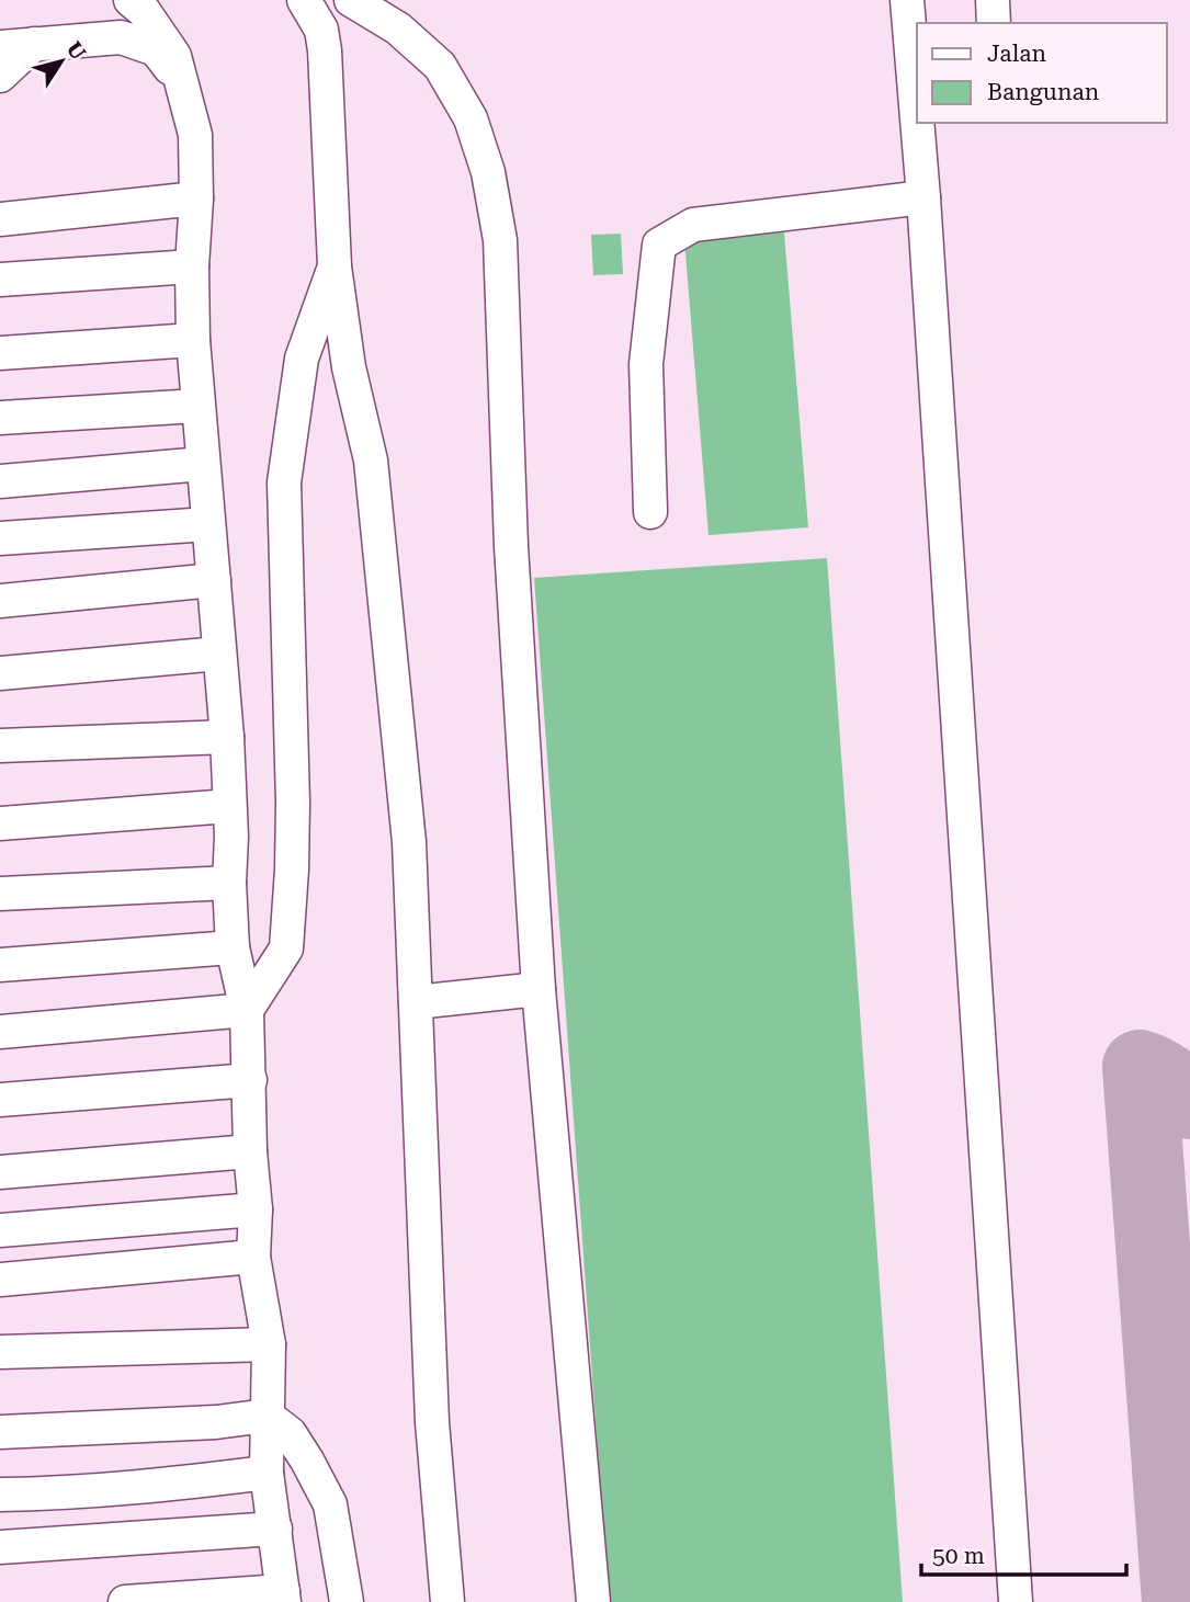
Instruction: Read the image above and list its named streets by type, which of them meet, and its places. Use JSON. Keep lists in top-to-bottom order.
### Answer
{
  "legend": ["Jalan", "Bangunan"],
  "scale_bar": "50 m",
  "north": "top right"
}
